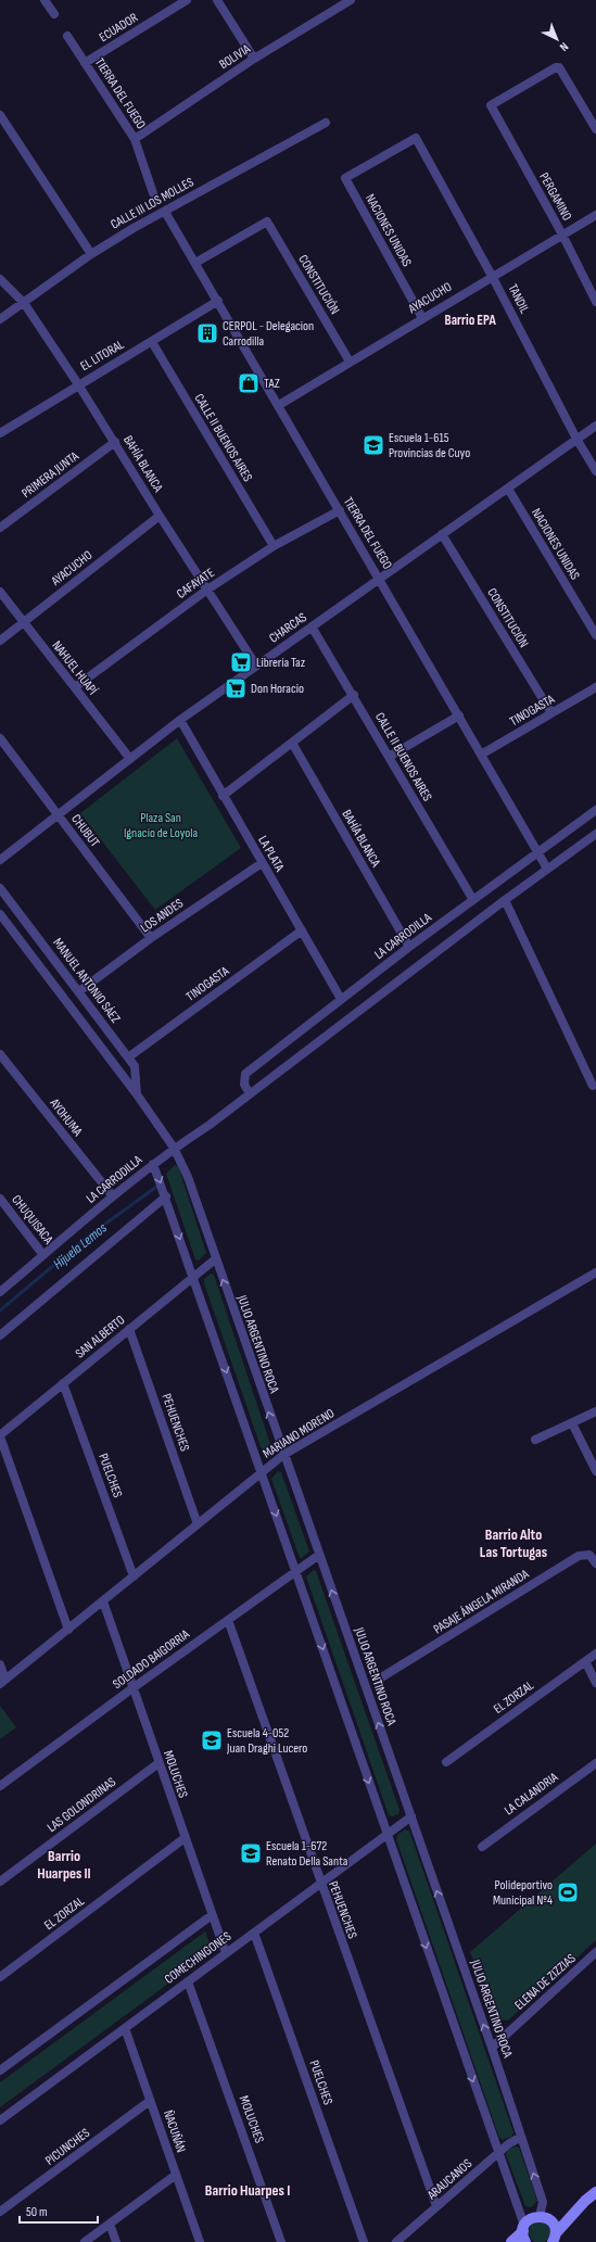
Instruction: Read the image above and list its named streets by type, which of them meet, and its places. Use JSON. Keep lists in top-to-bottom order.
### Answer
{
  "streets": {
    "street": [
      "ECUADOR",
      "BOLIVIA",
      "TIERRA DEL FUEGO",
      "PERGAMINO",
      "CALLE III LOS MOLLES",
      "NACIONES UNIDAS",
      "CONSTITUCIÓN",
      "AYACUCHO",
      "TANDIL",
      "EL LITORAL",
      "CALLE II BUENOS AIRES",
      "BAHÍA BLANCA",
      "PRIMERA JUNTA",
      "CAFAYATE",
      "CHARCAS",
      "NAHUEL HUAPÍ",
      "TINOGASTA",
      "CHUBUT",
      "LA PLATA",
      "LOS ANDES",
      "LA CARRODILLA",
      "MANUEL ANTONIO SÁEZ",
      "AYOHUMA",
      "CHUQUISACA",
      "SAN ALBERTO",
      "JULIO ARGENTINO ROCA",
      "PEHUENCHES",
      "MARIANO MORENO",
      "PUELCHES",
      "PASAJE ÁNGELA MIRANDA",
      "SOLDADO BAIGORRIA",
      "EL ZORZAL",
      "MOLUCHES",
      "LA CALANDRIA",
      "LAS GOLONDRINAS",
      "COMECHINGONES",
      "ELENA DE ZIZZIAS",
      "ÑACUÑÁN",
      "PICUNCHES",
      "ARAUCANOS"
    ]
  },
  "crossings": [
    ["ECUADOR", "TIERRA DEL FUEGO"],
    ["BOLIVIA", "TIERRA DEL FUEGO"],
    ["TIERRA DEL FUEGO", "CALLE III LOS MOLLES"],
    ["TIERRA DEL FUEGO", "CONSTITUCIÓN"],
    ["TIERRA DEL FUEGO", "AYACUCHO"],
    ["TIERRA DEL FUEGO", "EL LITORAL"],
    ["TIERRA DEL FUEGO", "CAFAYATE"],
    ["TIERRA DEL FUEGO", "CHARCAS"],
    ["TIERRA DEL FUEGO", "TINOGASTA"],
    ["TIERRA DEL FUEGO", "LA CARRODILLA"],
    ["PERGAMINO", "AYACUCHO"],
    ["CALLE III LOS MOLLES", "BAHÍA BLANCA"],
    ["NACIONES UNIDAS", "AYACUCHO"],
    ["NACIONES UNIDAS", "TANDIL"],
    ["NACIONES UNIDAS", "CHARCAS"],
    ["CONSTITUCIÓN", "AYACUCHO"],
    ["CONSTITUCIÓN", "CHARCAS"],
    ["CONSTITUCIÓN", "TINOGASTA"],
    ["AYACUCHO", "TANDIL"],
    ["AYACUCHO", "BAHÍA BLANCA"],
    ["AYACUCHO", "NAHUEL HUAPÍ"],
    ["TANDIL", "CHARCAS"],
    ["EL LITORAL", "CALLE II BUENOS AIRES"],
    ["EL LITORAL", "BAHÍA BLANCA"],
    ["CALLE II BUENOS AIRES", "CAFAYATE"],
    ["CALLE II BUENOS AIRES", "CHARCAS"],
    ["CALLE II BUENOS AIRES", "LA CARRODILLA"],
    ["BAHÍA BLANCA", "PRIMERA JUNTA"],
    ["BAHÍA BLANCA", "CAFAYATE"],
    ["BAHÍA BLANCA", "CHARCAS"],
    ["BAHÍA BLANCA", "LA CARRODILLA"],
    ["CAFAYATE", "NAHUEL HUAPÍ"],
    ["CHARCAS", "NAHUEL HUAPÍ"],
    ["CHARCAS", "CHUBUT"],
    ["CHARCAS", "LA PLATA"],
    ["TINOGASTA", "LA PLATA"],
    ["TINOGASTA", "MANUEL ANTONIO SÁEZ"],
    ["CHUBUT", "LOS ANDES"],
    ["LA PLATA", "LOS ANDES"],
    ["LA PLATA", "LA CARRODILLA"],
    ["LOS ANDES", "MANUEL ANTONIO SÁEZ"],
    ["LA CARRODILLA", "AYOHUMA"],
    ["LA CARRODILLA", "CHUQUISACA"],
    ["LA CARRODILLA", "JULIO ARGENTINO ROCA"],
    ["SAN ALBERTO", "JULIO ARGENTINO ROCA"],
    ["SAN ALBERTO", "PEHUENCHES"],
    ["SAN ALBERTO", "PUELCHES"],
    ["JULIO ARGENTINO ROCA", "MARIANO MORENO"],
    ["JULIO ARGENTINO ROCA", "SOLDADO BAIGORRIA"],
    ["JULIO ARGENTINO ROCA", "COMECHINGONES"],
    ["JULIO ARGENTINO ROCA", "ELENA DE ZIZZIAS"],
    ["JULIO ARGENTINO ROCA", "ARAUCANOS"],
    ["PEHUENCHES", "MARIANO MORENO"],
    ["PEHUENCHES", "SOLDADO BAIGORRIA"],
    ["PEHUENCHES", "COMECHINGONES"],
    ["PEHUENCHES", "ARAUCANOS"],
    ["MARIANO MORENO", "PUELCHES"],
    ["MARIANO MORENO", "MOLUCHES"],
    ["PUELCHES", "COMECHINGONES"],
    ["SOLDADO BAIGORRIA", "MOLUCHES"],
    ["EL ZORZAL", "MOLUCHES"],
    ["MOLUCHES", "LAS GOLONDRINAS"],
    ["MOLUCHES", "COMECHINGONES"],
    ["COMECHINGONES", "ÑACUÑÁN"],
    ["ÑACUÑÁN", "PICUNCHES"]
  ],
  "districts": [
    "Barrio EPA",
    "Barrio Alto Las Tortugas",
    "Barrio Huarpes II",
    "Barrio Huarpes I"
  ],
  "water": ["Hijuela Lemos"],
  "parks": ["Plaza San Ignacio de Loyola"],
  "places": {
    "building": ["CERPOL - Delegacion Carrodilla"],
    "shop": ["TAZ"],
    "school or university": ["Escuela 1-615 Provincias de Cuyo", "Escuela 4-052 Juan Draghi Lucero", "Escuela 1-672 Renato Della Santa"],
    "supermarket": ["Librería Taz", "Don Horacio"],
    "sports": ["Polideportivo Municipal Nº4"]
  },
  "scale_bar": "50 m",
  "north": "bottom right"
}
